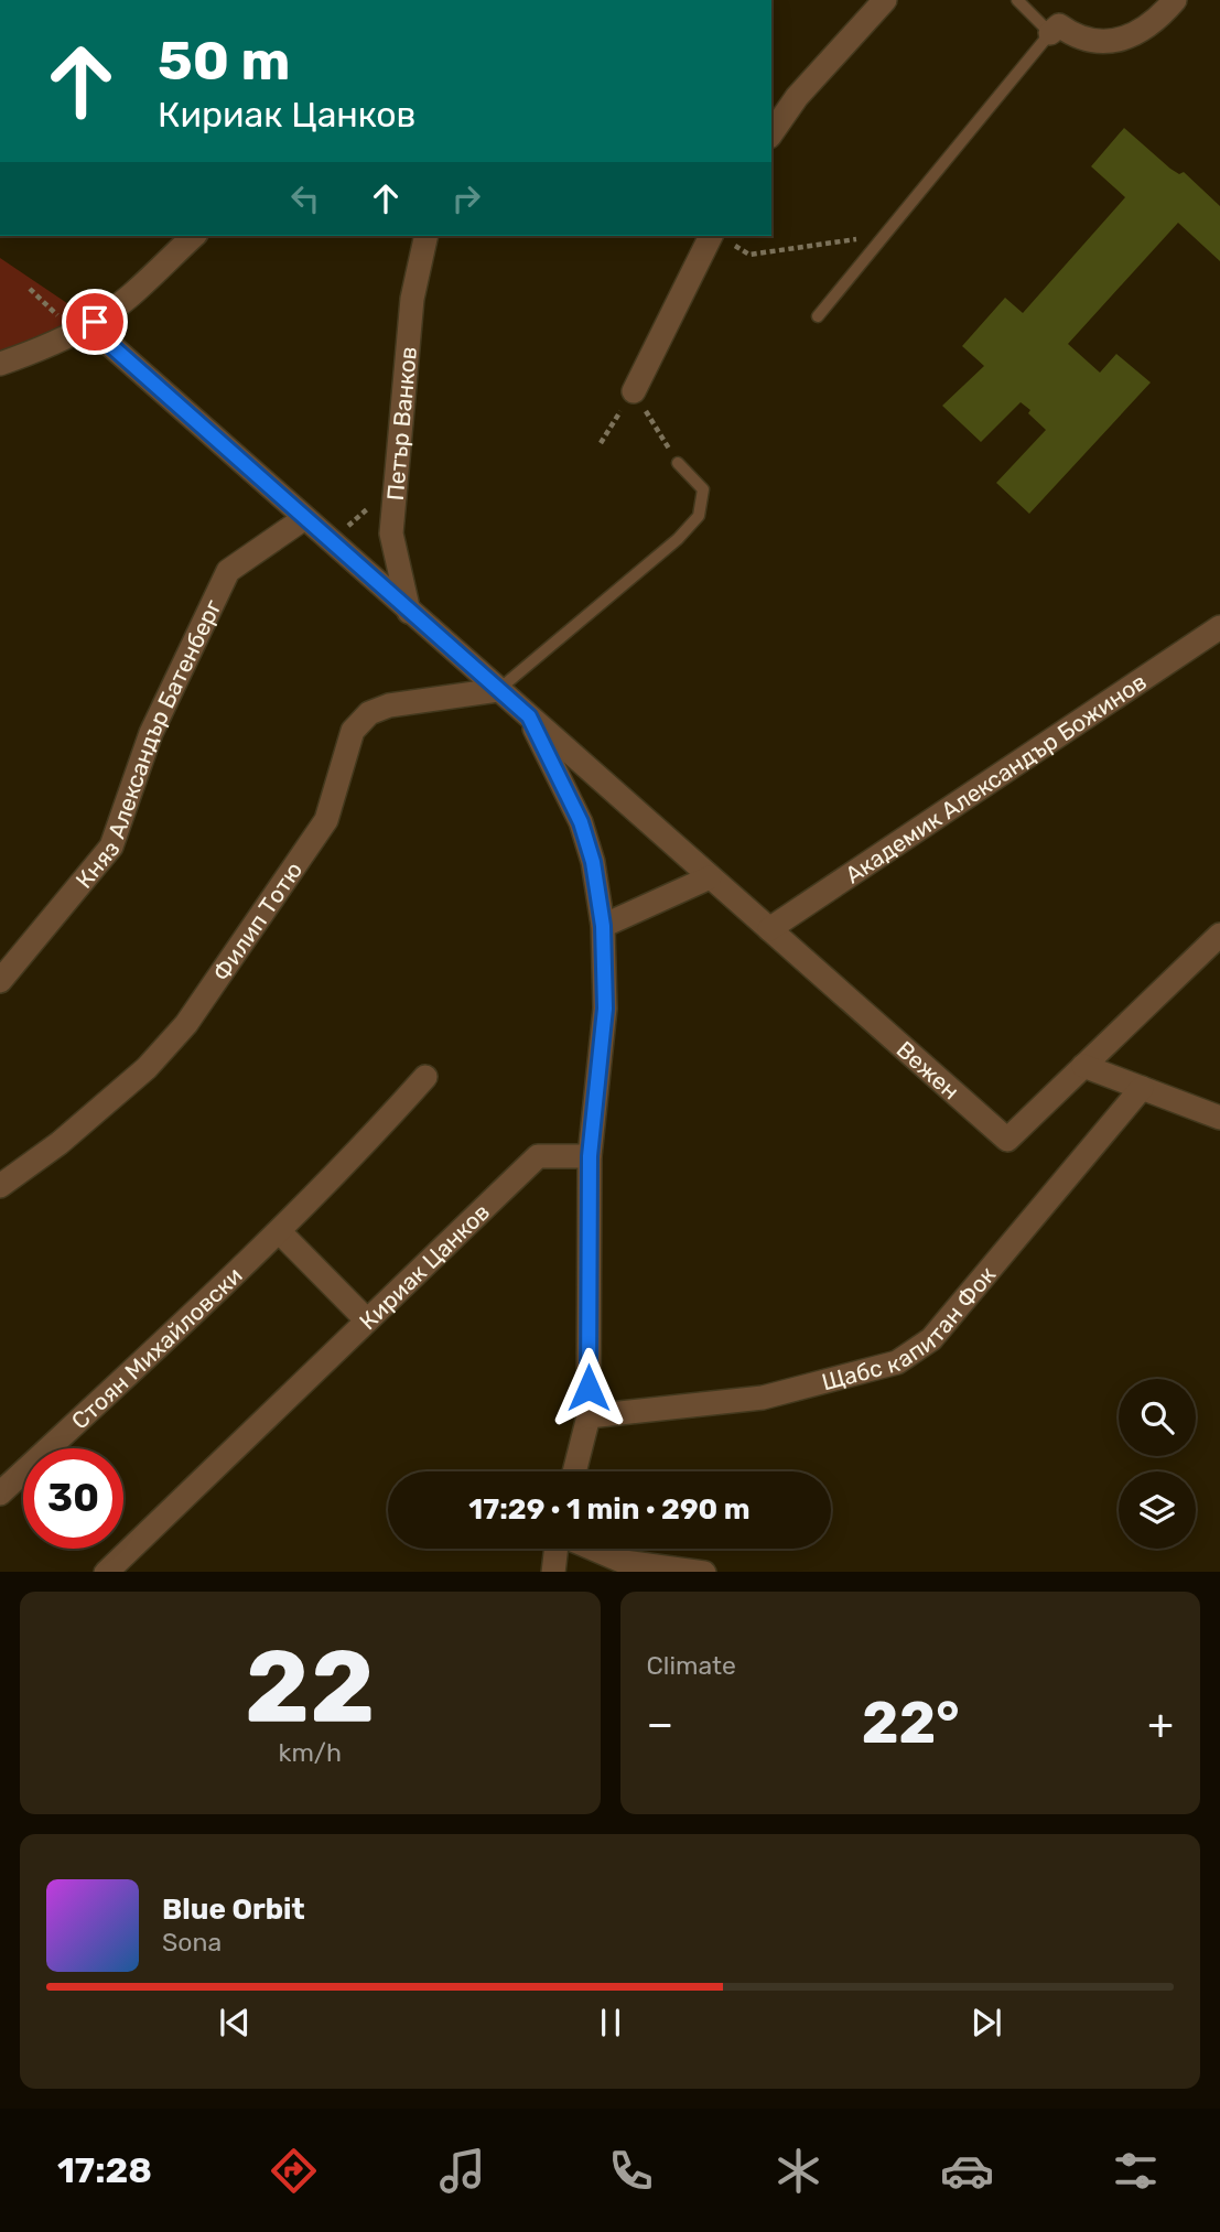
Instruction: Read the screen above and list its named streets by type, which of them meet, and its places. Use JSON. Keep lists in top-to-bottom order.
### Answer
{
  "streets": {
    "street": [
      "Петър Ванков",
      "Княз Александър Батенберг",
      "Академик Александър Божинов",
      "Филип Тотю",
      "Вежен",
      "Кириак Цанков",
      "Щабс капитан Фок",
      "Стоян Михайловски"
    ]
  },
  "crossings": [
    ["Академик Александър Божинов", "Вежен"]
  ],
  "page": {
    "turn": ["50 m", "Кириак Цанков"],
    "limit": "30",
    "trip": "17:29 · 1 min · 290 m",
    "tile": [
      ["22", "km/h"],
      "Climate"
    ],
    "heat": ["−", "22°", "+"],
    "song": ["Blue Orbit", "Sona"],
    "tabs": "17:28"
  }
}
